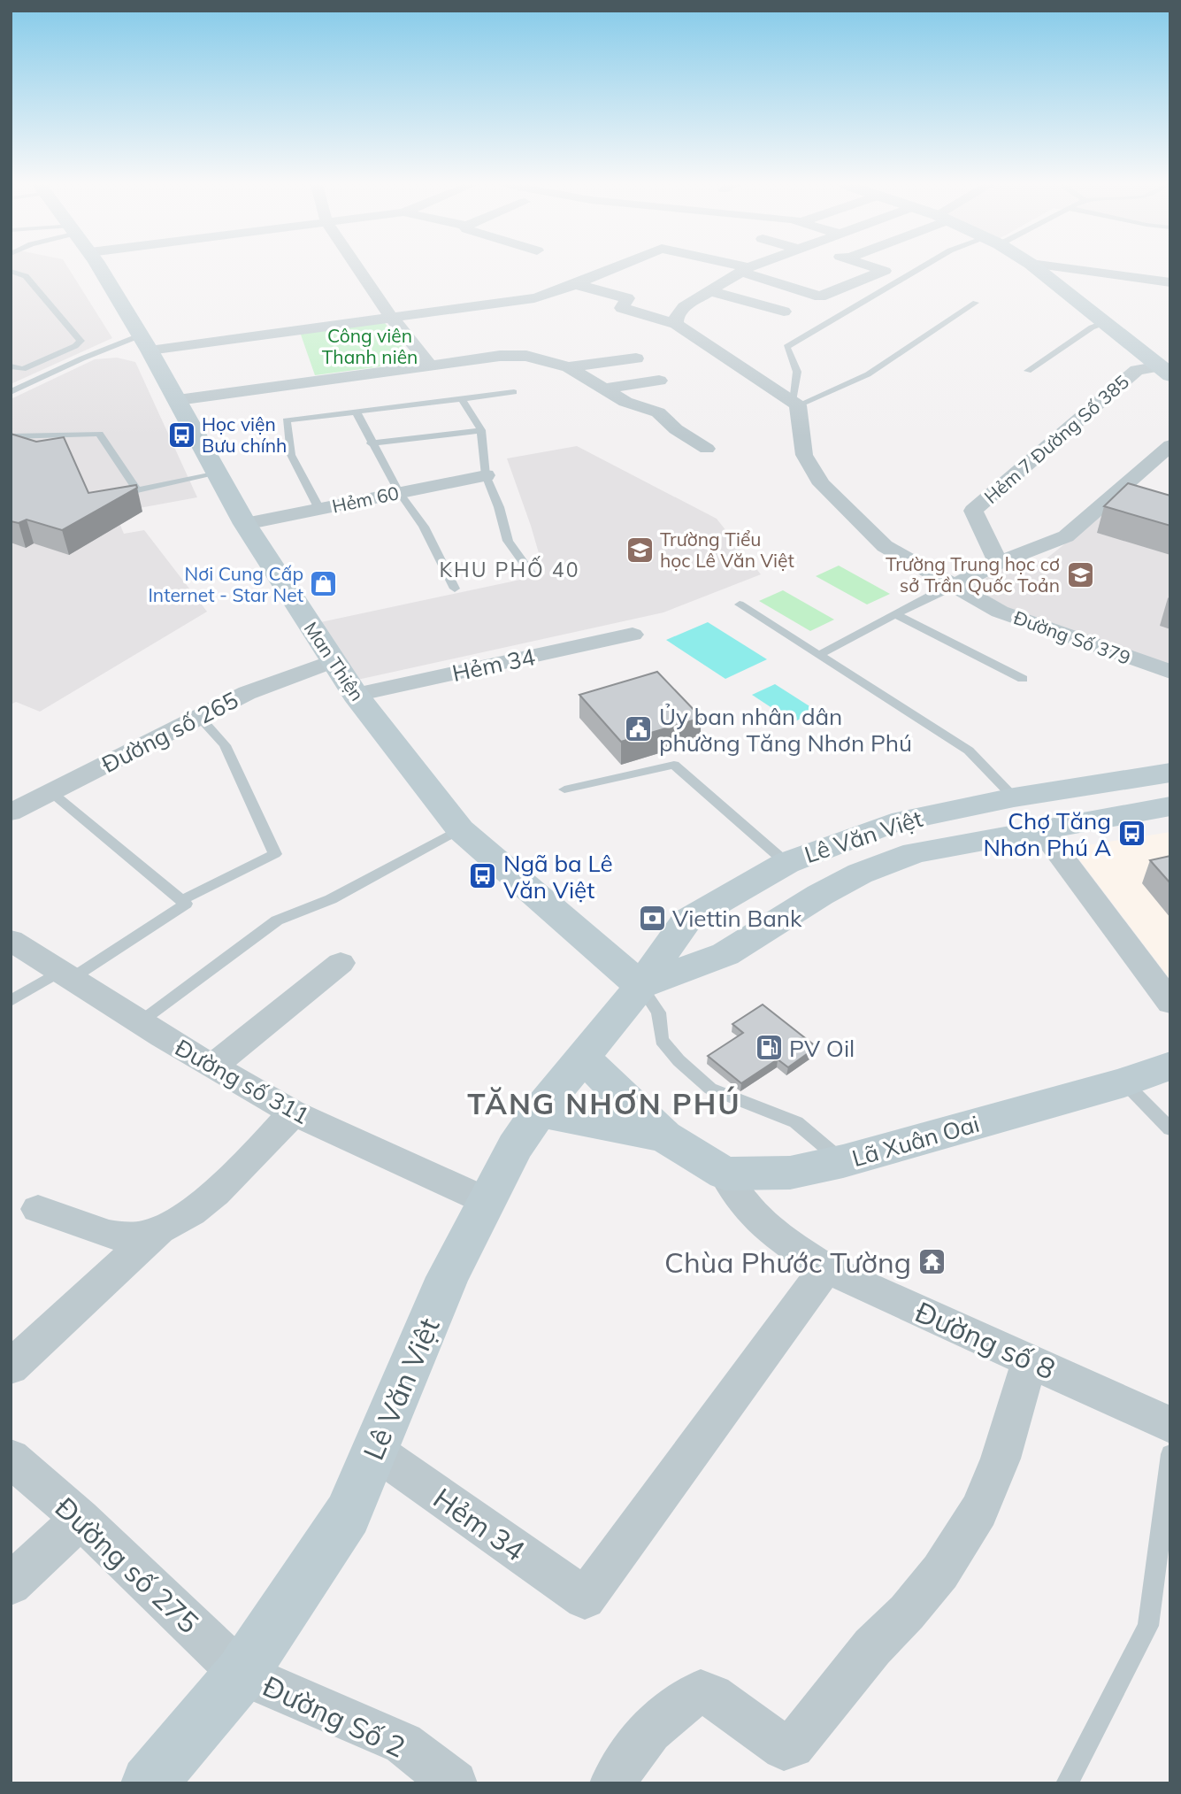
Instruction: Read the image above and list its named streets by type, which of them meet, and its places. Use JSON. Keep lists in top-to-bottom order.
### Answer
{
  "streets": {
    "street": [
      "Hẻm 7 Đường Số 385",
      "Hẻm 60",
      "Đường Số 379",
      "Man Thiện",
      "Hẻm 34",
      "Đường số 265",
      "Lê Văn Việt",
      "Đường số 311",
      "Lã Xuân Oai",
      "Đường số 8",
      "Đường số 275",
      "Đường Số 2"
    ]
  },
  "crossings": [
    ["Hẻm 60", "Man Thiện"],
    ["Man Thiện", "Hẻm 34"],
    ["Man Thiện", "Đường số 265"],
    ["Man Thiện", "Lê Văn Việt"],
    ["Hẻm 34", "Lê Văn Việt"],
    ["Hẻm 34", "Đường số 8"],
    ["Lê Văn Việt", "Đường số 311"],
    ["Lê Văn Việt", "Đường số 275"],
    ["Lê Văn Việt", "Đường Số 2"],
    ["Lã Xuân Oai", "Đường số 8"],
    ["Đường số 275", "Đường Số 2"]
  ],
  "districts": ["KHU PHỐ 40", "TĂNG NHƠN PHÚ"],
  "parks": ["Công viên Thanh niên"],
  "places": {
    "bus stop": ["Học viện Bưu chính", "Chợ Tăng Nhơn Phú A", "Ngã ba Lê Văn Việt"],
    "school or university": ["Trường Tiểu học Lê Văn Việt", "Trường Trung học cơ sở Trần Quốc Toản"],
    "shop": ["Nơi Cung Cấp Internet - Star Net"],
    "public building": ["Ủy ban nhân dân phường Tăng Nhơn Phú"],
    "bank": ["Viettin Bank"],
    "fuel station": ["PV Oil"],
    "temple": ["Chùa Phước Tường"]
  }
}
